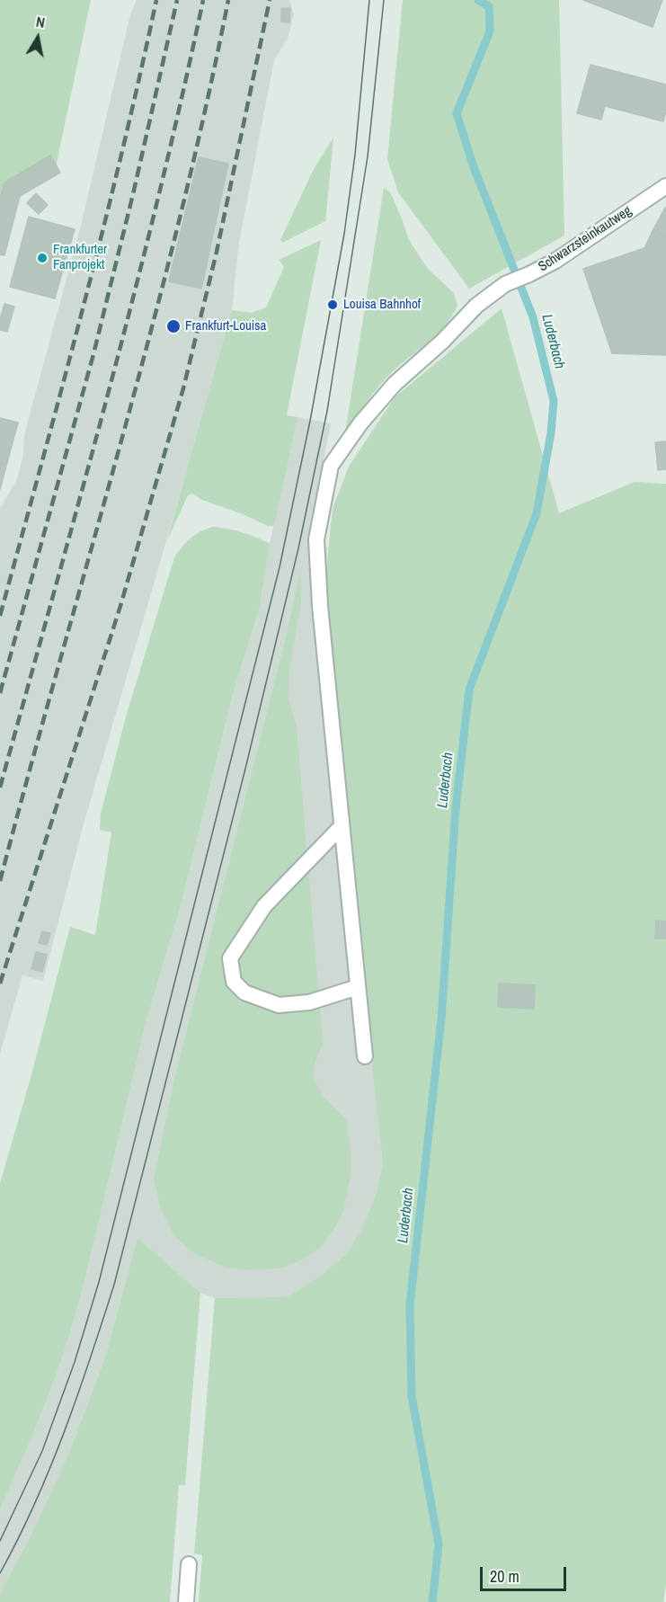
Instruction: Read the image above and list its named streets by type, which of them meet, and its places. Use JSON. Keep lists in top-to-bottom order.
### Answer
{
  "streets": {
    "lane": ["Schwarzsteinkautweg"]
  },
  "water": ["Luderbach"],
  "places": ["Frankfurter Fanprojekt", "Louisa Bahnhof", "Frankfurt-Louisa"],
  "scale_bar": "20 m",
  "north": "top"
}
